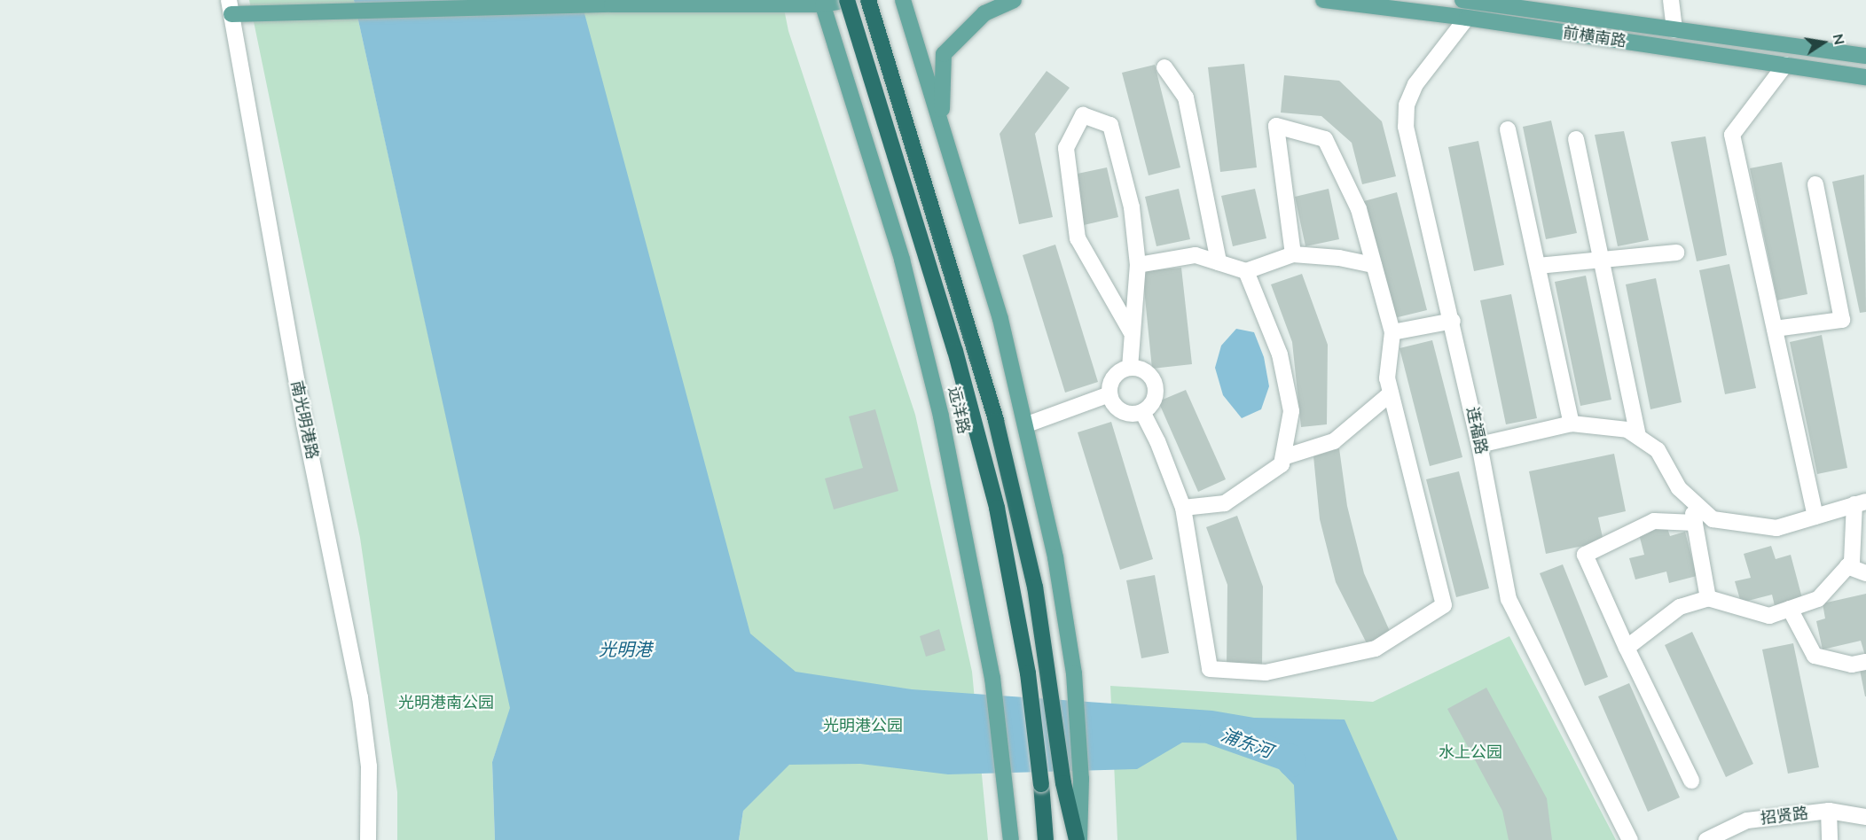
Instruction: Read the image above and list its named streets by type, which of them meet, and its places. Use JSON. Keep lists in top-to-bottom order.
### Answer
{
  "streets": {
    "main road": ["前横南路", "远洋路"],
    "street": ["南光明港路", "连福路", "招贤路"]
  },
  "crossings": [
    ["前横南路", "连福路"]
  ],
  "water": ["光明港", "浦东河"],
  "parks": ["光明港南公园", "光明港公园", "水上公园"],
  "north": "right"
}
